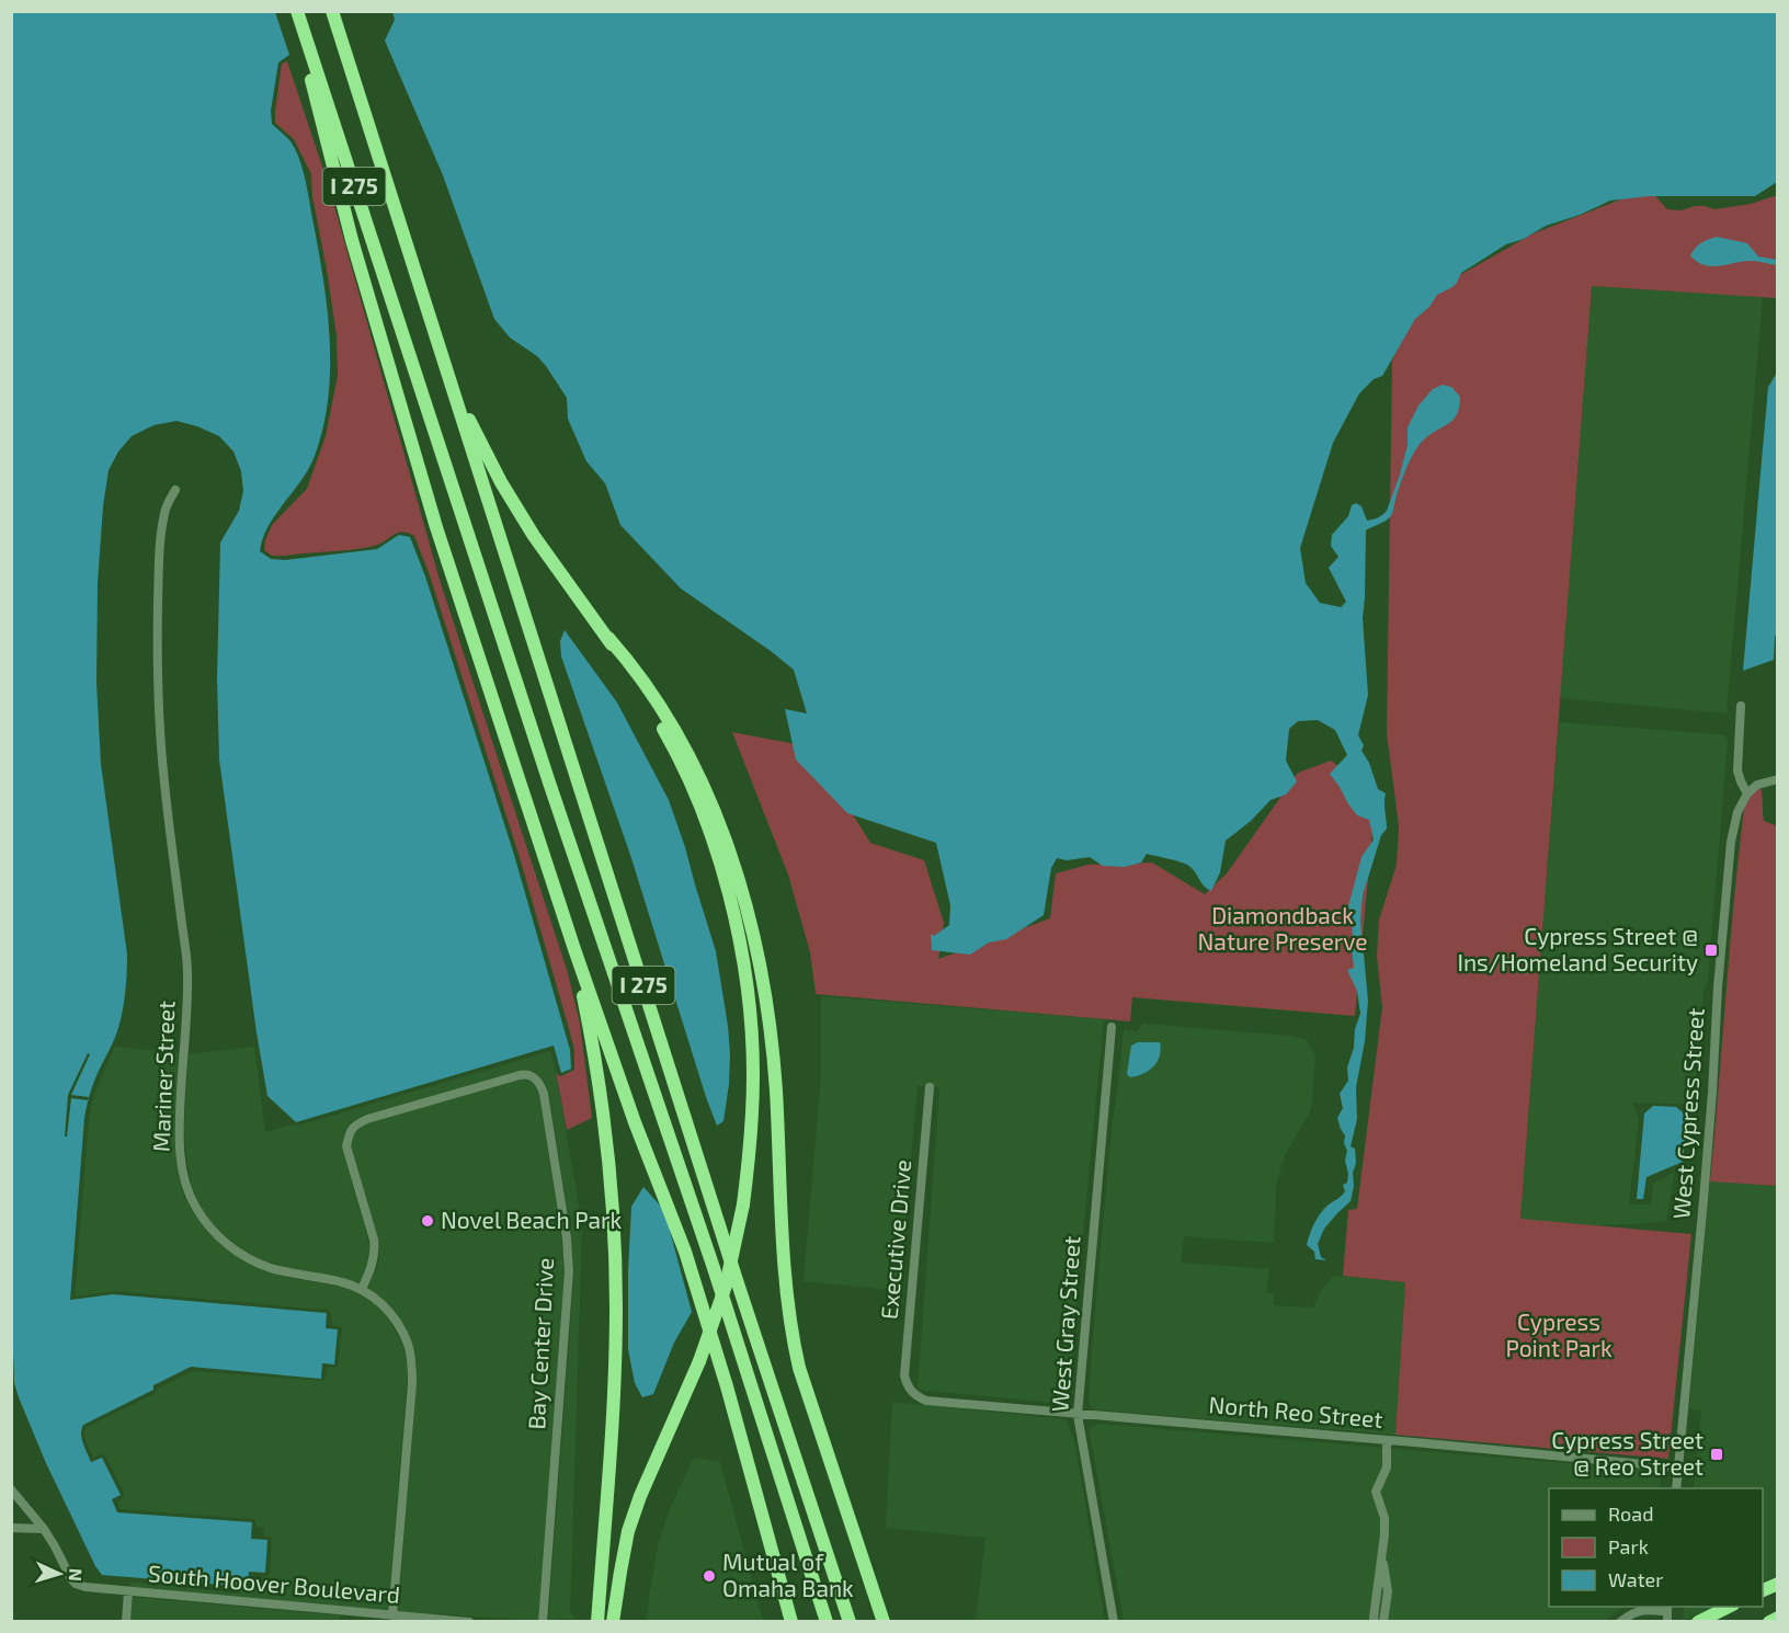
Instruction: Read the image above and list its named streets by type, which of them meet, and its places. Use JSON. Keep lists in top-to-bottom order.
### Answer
{
  "streets": {
    "highway": ["I 275"],
    "street": [
      "Mariner Street",
      "West Cypress Street",
      "Executive Drive",
      "West Gray Street",
      "Bay Center Drive",
      "North Reo Street",
      "South Hoover Boulevard"
    ]
  },
  "crossings": [
    ["Mariner Street", "Bay Center Drive"],
    ["Mariner Street", "South Hoover Boulevard"],
    ["West Cypress Street", "North Reo Street"],
    ["Executive Drive", "North Reo Street"],
    ["West Gray Street", "North Reo Street"]
  ],
  "parks": ["Diamondback Nature Preserve", "Cypress Point Park"],
  "places": {
    "transit": ["Cypress Street @ Ins/Homeland Security", "Cypress Street @ Reo Street"],
    "other": ["Novel Beach Park", "Mutual of Omaha Bank"]
  },
  "legend": ["Road", "Park", "Water"],
  "north": "right"
}
